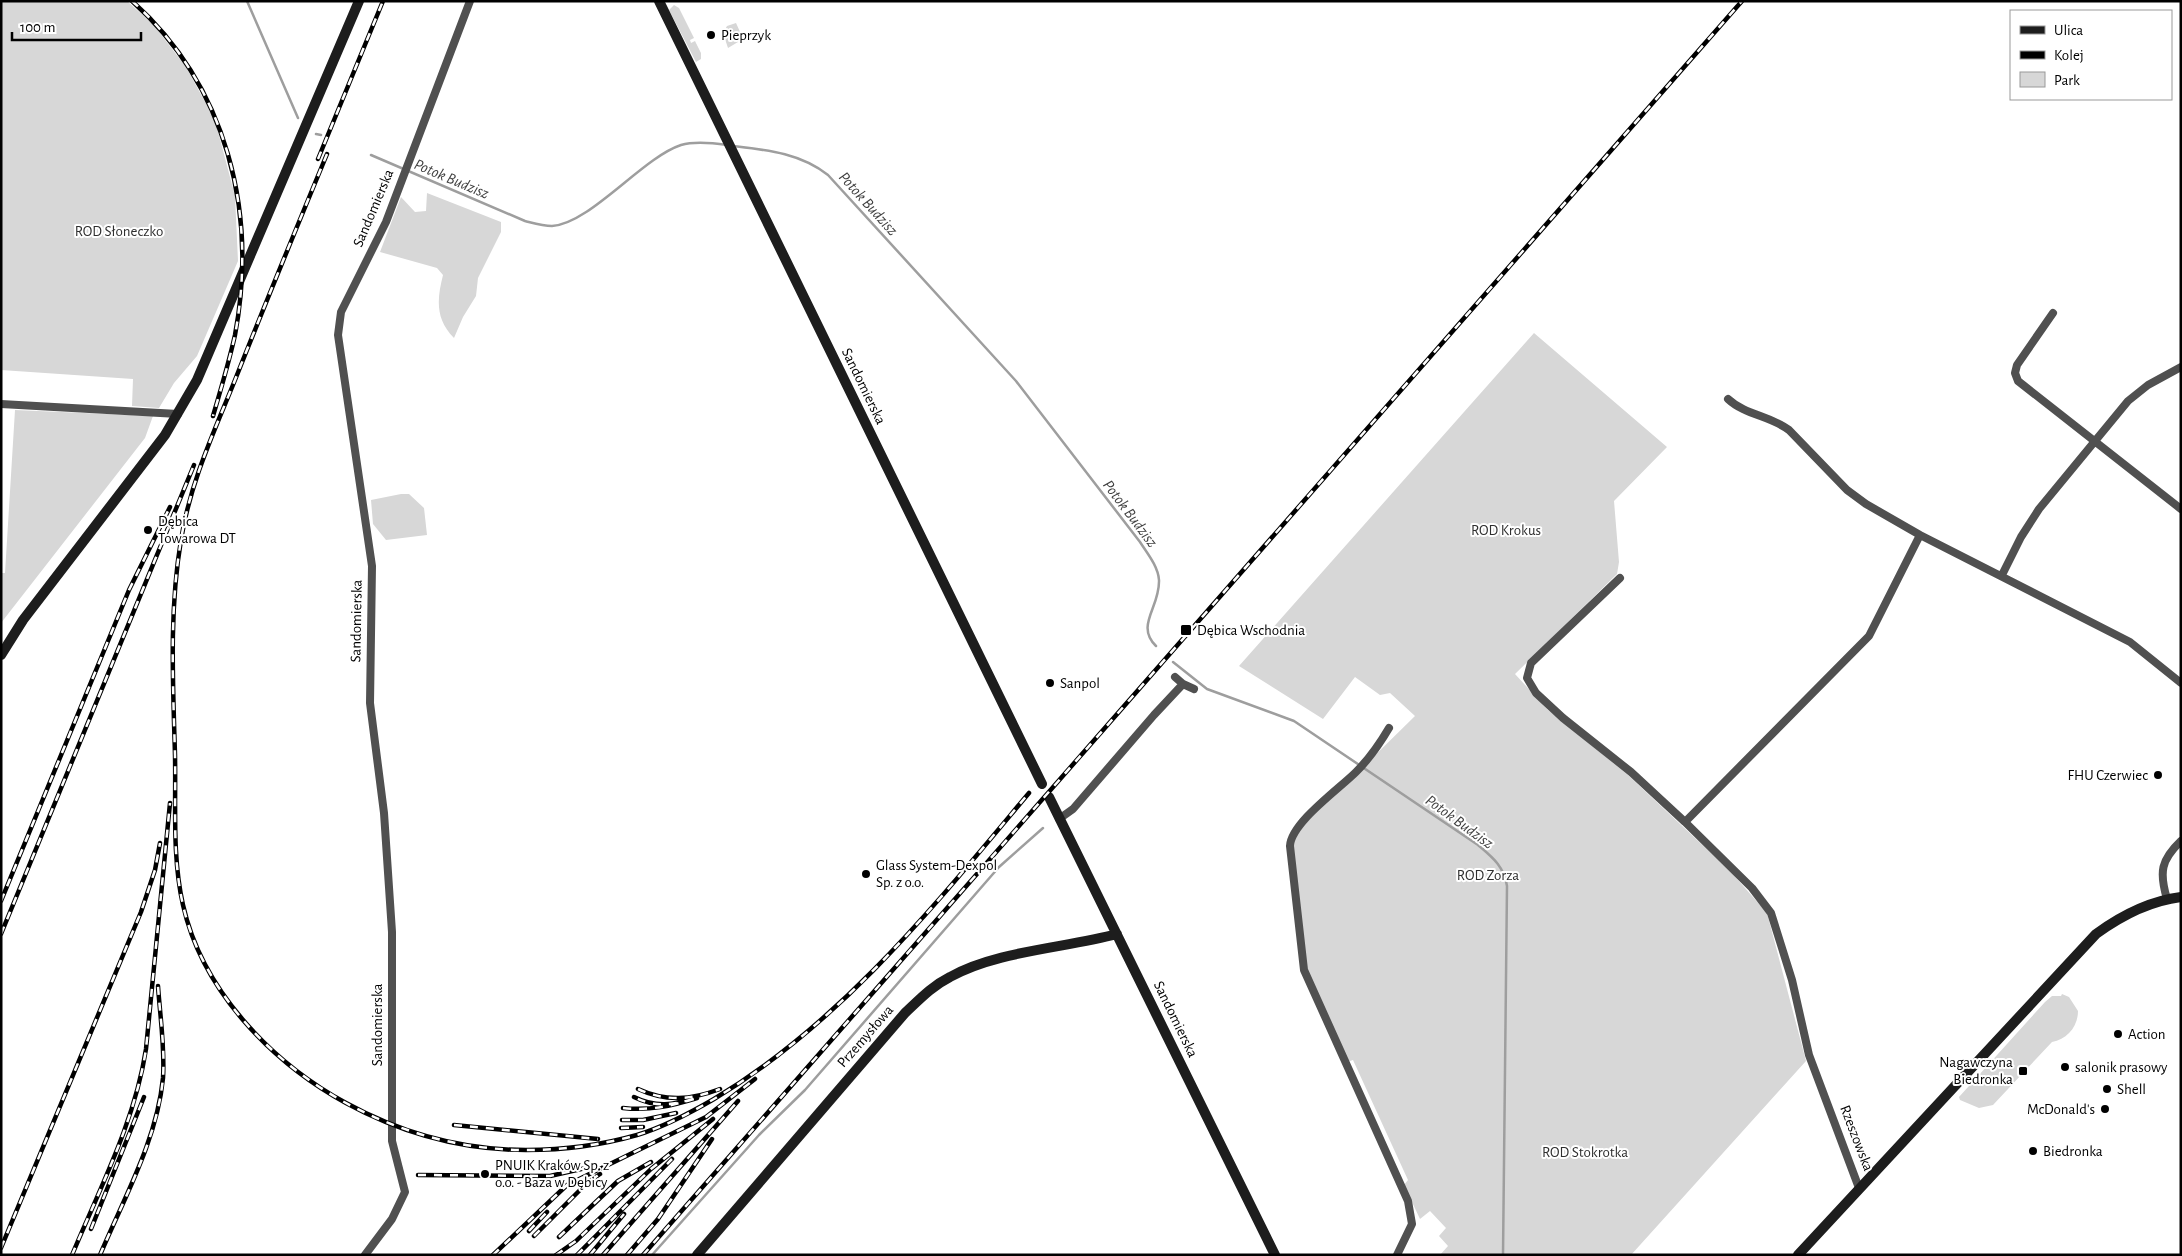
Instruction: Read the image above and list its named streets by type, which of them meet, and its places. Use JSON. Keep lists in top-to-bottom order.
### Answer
{
  "streets": {
    "street": ["Sandomierska", "Przemysłowa", "Rzeszowska"]
  },
  "crossings": [
    ["Sandomierska", "Przemysłowa"]
  ],
  "water": ["Potok Budzisz"],
  "parks": [
    "ROD Słoneczko",
    "ROD Krokus",
    "ROD Zorza",
    "ROD Stokrotka"
  ],
  "places": {
    "other": [
      "Pieprzyk",
      "Dębica Towarowa DT",
      "Sanpol",
      "FHU Czerwiec",
      "Glass System-Dexpol Sp. z o.o.",
      "Action",
      "salonik prasowy",
      "Shell",
      "McDonald's",
      "Biedronka",
      "PNUIK Kraków Sp. z o.o. - Baza w Dębicy"
    ],
    "transit": ["Dębica Wschodnia", "Nagawczyna Biedronka"]
  },
  "legend": ["Ulica", "Kolej", "Park"],
  "scale_bar": "100 m"
}
